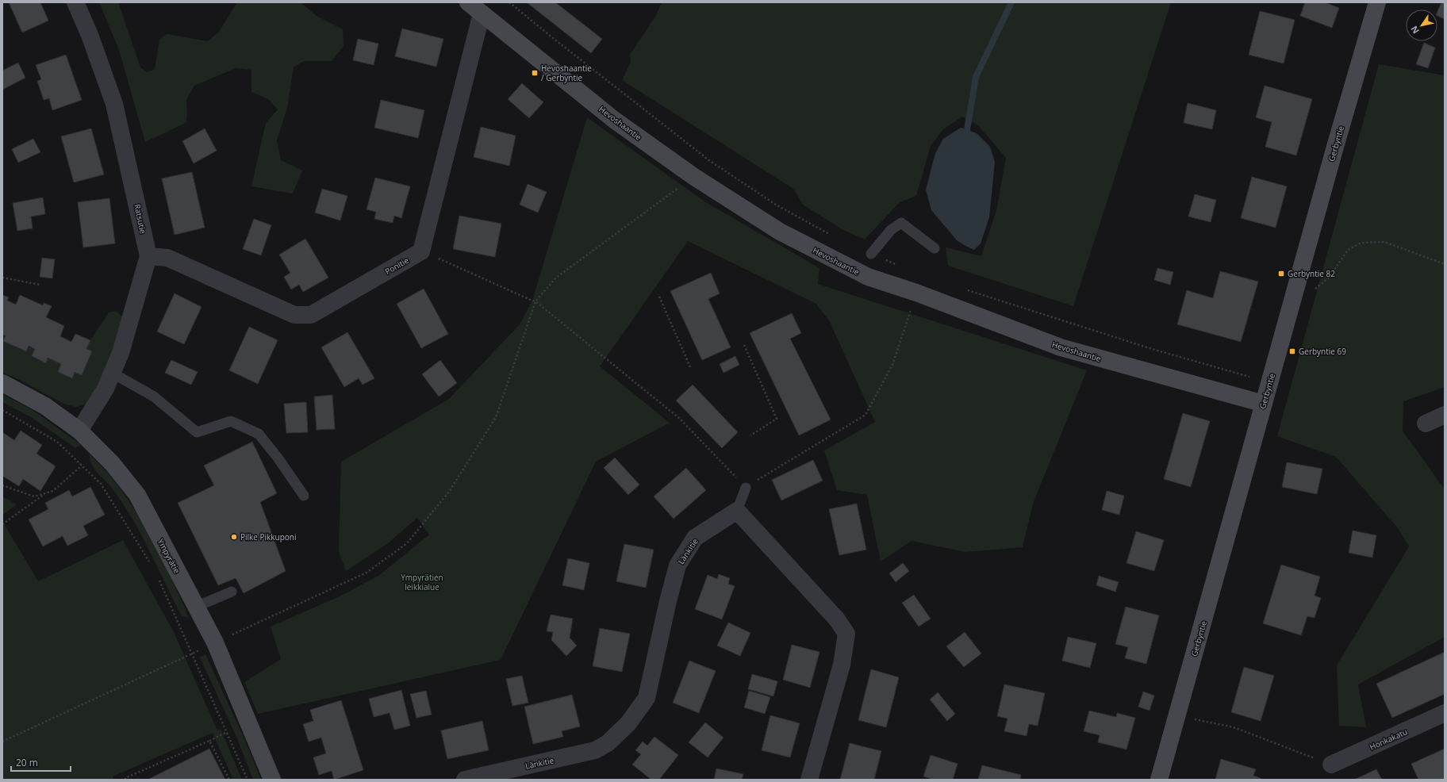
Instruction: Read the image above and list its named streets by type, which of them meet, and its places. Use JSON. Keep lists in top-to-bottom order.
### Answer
{
  "streets": {
    "street": [
      "Hevoshaantie",
      "Gerbyntie",
      "Ratsutie",
      "Ponitie",
      "Länkitie",
      "Ympyrätie",
      "Honkakatu"
    ]
  },
  "crossings": [
    ["Hevoshaantie", "Gerbyntie"],
    ["Ratsutie", "Ponitie"],
    ["Ratsutie", "Ympyrätie"]
  ],
  "parks": ["Ympyrätien leikkialue"],
  "places": {
    "transit": ["Hevoshaantie / Gerbyntie", "Gerbyntie 82", "Gerbyntie 69"],
    "other": ["Pilke Pikkuponi"]
  },
  "scale_bar": "20 m",
  "north": "bottom left"
}
